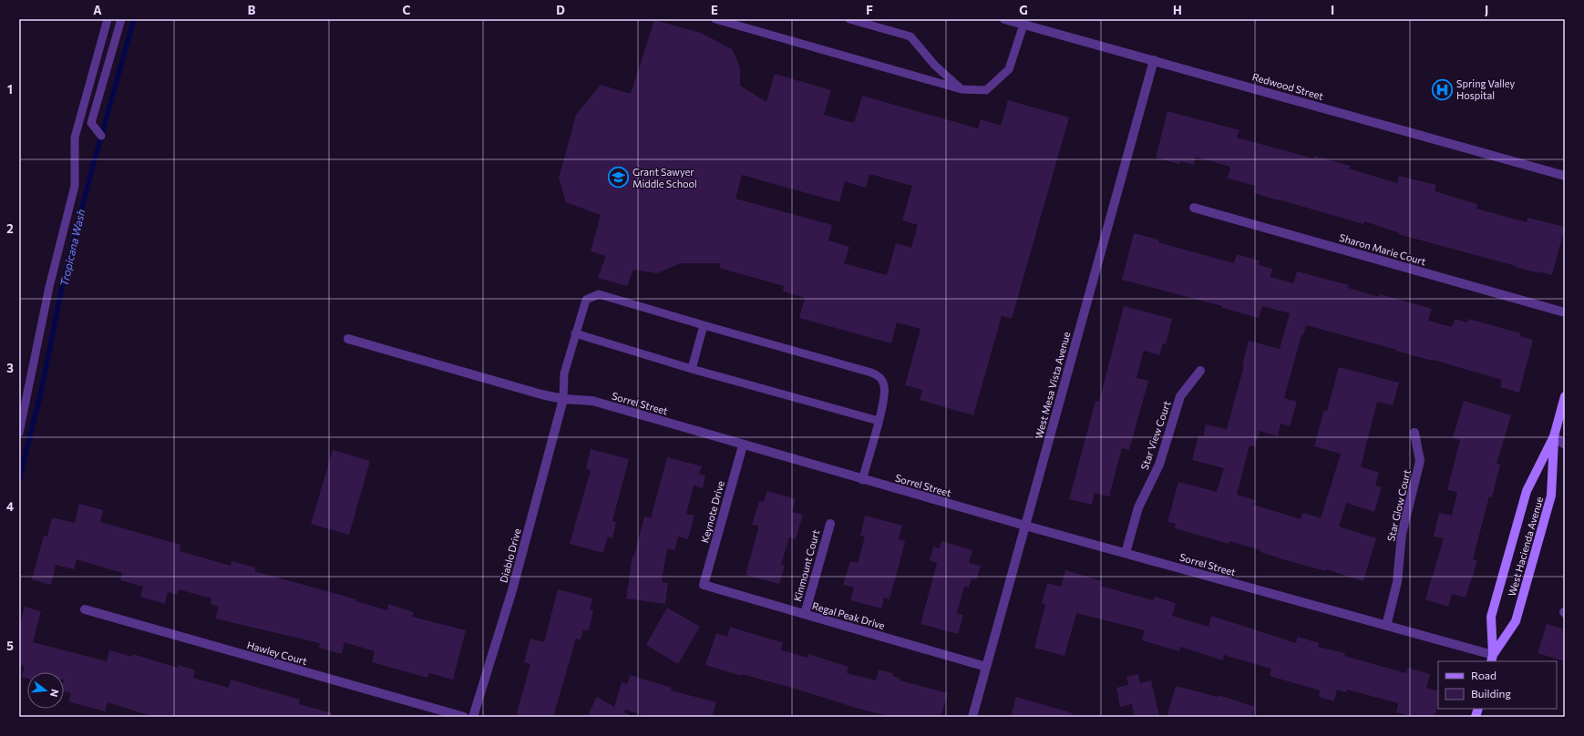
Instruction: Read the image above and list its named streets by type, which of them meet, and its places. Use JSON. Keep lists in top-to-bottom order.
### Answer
{
  "streets": {
    "main road": ["West Hacienda Avenue"],
    "street": [
      "Redwood Street",
      "Sharon Marie Court",
      "West Mesa Vista Avenue",
      "Sorrel Street",
      "Star View Court",
      "Star Glow Court",
      "Keynote Drive",
      "Diablo Drive",
      "Kinmount Court",
      "Regal Peak Drive",
      "Hawley Court"
    ]
  },
  "crossings": [
    ["Redwood Street", "West Mesa Vista Avenue"],
    ["West Mesa Vista Avenue", "Sorrel Street"],
    ["West Mesa Vista Avenue", "Regal Peak Drive"],
    ["Sorrel Street", "Star View Court"],
    ["Sorrel Street", "Star Glow Court"],
    ["Sorrel Street", "Keynote Drive"],
    ["Sorrel Street", "West Hacienda Avenue"],
    ["Sorrel Street", "Diablo Drive"],
    ["Keynote Drive", "Regal Peak Drive"],
    ["Kinmount Court", "Regal Peak Drive"]
  ],
  "water": ["Tropicana Wash"],
  "places": {
    "hospital": ["Spring Valley Hospital"],
    "school or university": ["Grant Sawyer Middle School"]
  },
  "legend": ["Road", "Building"],
  "north": "right",
  "grid": {
    "columns": [
      "A",
      "B",
      "C",
      "D",
      "E",
      "F",
      "G",
      "H",
      "I",
      "J"
    ],
    "rows": [
      "1",
      "2",
      "3",
      "4",
      "5"
    ]
  }
}
